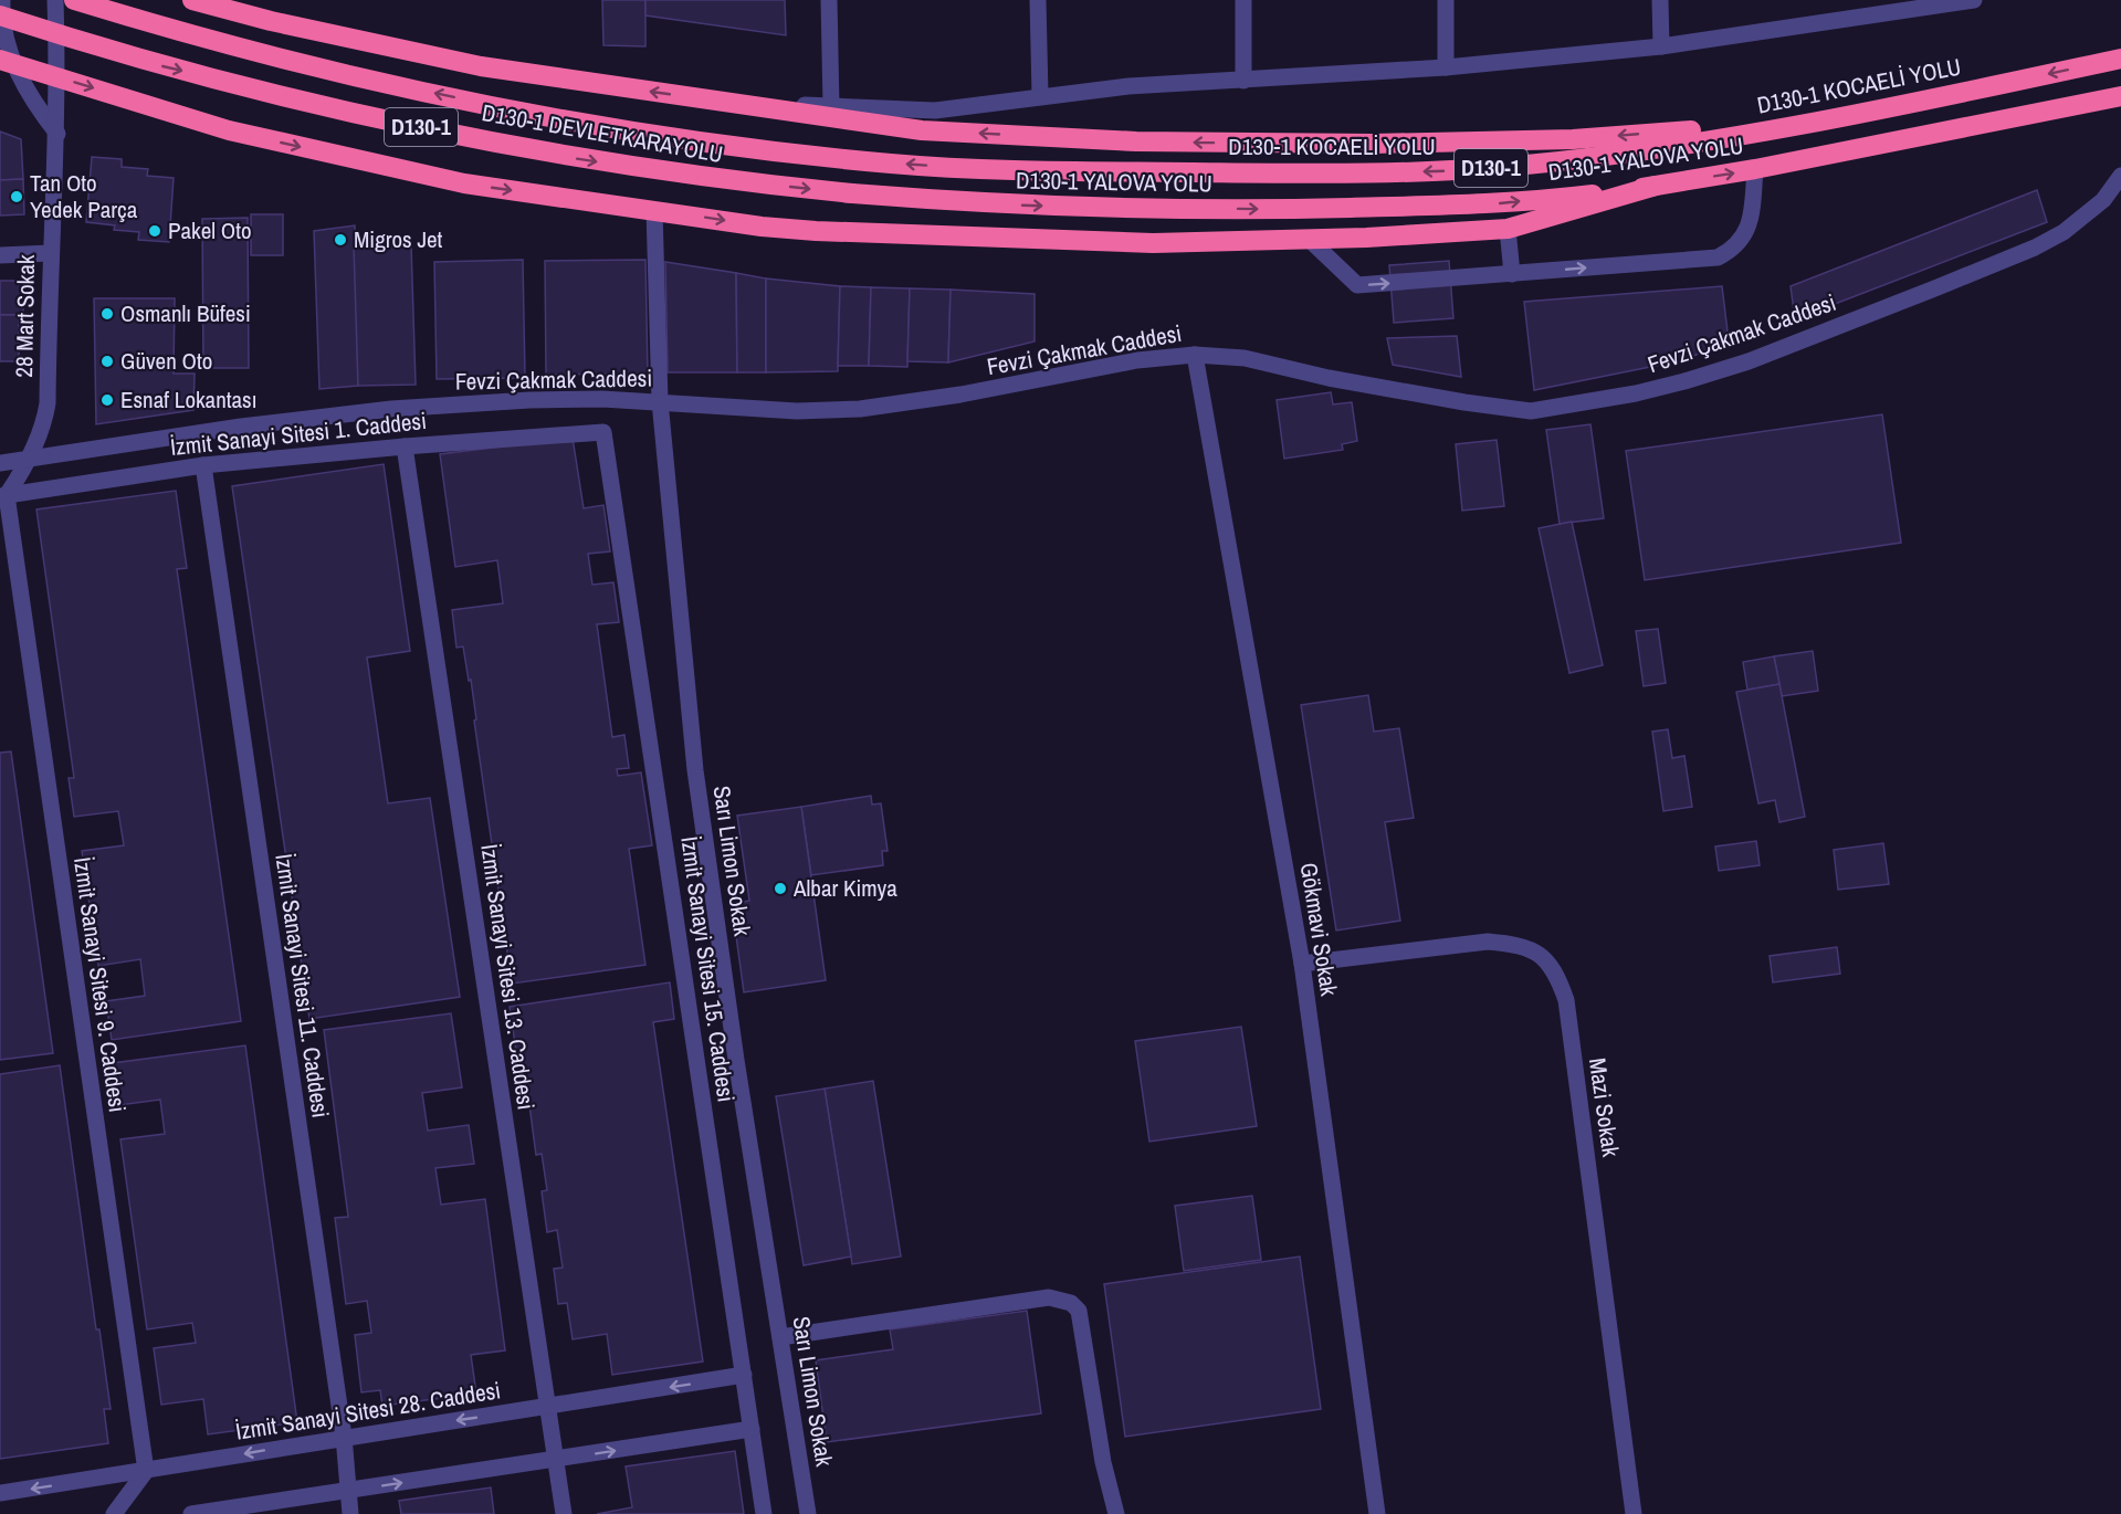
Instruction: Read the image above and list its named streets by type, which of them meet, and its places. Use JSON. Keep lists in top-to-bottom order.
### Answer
{
  "streets": {
    "highway": [
      "D130-1 KOCAELİ YOLU",
      "D130-1",
      "D130-1 DEVLETKARAYOLU",
      "D130-1 YALOVA YOLU"
    ],
    "street": [
      "28 Mart Sokak",
      "Fevzi Çakmak Caddesi",
      "İzmit Sanayi Sitesi 1. Caddesi",
      "Sarı Limon Sokak",
      "Gökmavi Sokak",
      "İzmit Sanayi Sitesi 15. Caddesi",
      "İzmit Sanayi Sitesi 13. Caddesi",
      "İzmit Sanayi Sitesi 9. Caddesi",
      "İzmit Sanayi Sitesi 11. Caddesi",
      "Mazi Sokak",
      "İzmit Sanayi Sitesi 28. Caddesi"
    ]
  },
  "crossings": [
    ["D130-1 KOCAELİ YOLU", "D130-1 DEVLETKARAYOLU"],
    ["D130-1 DEVLETKARAYOLU", "D130-1 YALOVA YOLU"],
    ["28 Mart Sokak", "Fevzi Çakmak Caddesi"],
    ["Fevzi Çakmak Caddesi", "Sarı Limon Sokak"],
    ["Fevzi Çakmak Caddesi", "Gökmavi Sokak"],
    ["İzmit Sanayi Sitesi 1. Caddesi", "İzmit Sanayi Sitesi 15. Caddesi"],
    ["İzmit Sanayi Sitesi 1. Caddesi", "İzmit Sanayi Sitesi 13. Caddesi"],
    ["İzmit Sanayi Sitesi 1. Caddesi", "İzmit Sanayi Sitesi 9. Caddesi"],
    ["İzmit Sanayi Sitesi 1. Caddesi", "İzmit Sanayi Sitesi 11. Caddesi"],
    ["Gökmavi Sokak", "Mazi Sokak"],
    ["İzmit Sanayi Sitesi 15. Caddesi", "İzmit Sanayi Sitesi 28. Caddesi"],
    ["İzmit Sanayi Sitesi 13. Caddesi", "İzmit Sanayi Sitesi 28. Caddesi"],
    ["İzmit Sanayi Sitesi 9. Caddesi", "İzmit Sanayi Sitesi 28. Caddesi"],
    ["İzmit Sanayi Sitesi 11. Caddesi", "İzmit Sanayi Sitesi 28. Caddesi"]
  ],
  "places": [
    "Tan Oto Yedek Parça",
    "Pakel Oto",
    "Migros Jet",
    "Osmanlı Büfesi",
    "Güven Oto",
    "Esnaf Lokantası",
    "Albar Kimya"
  ]
}
